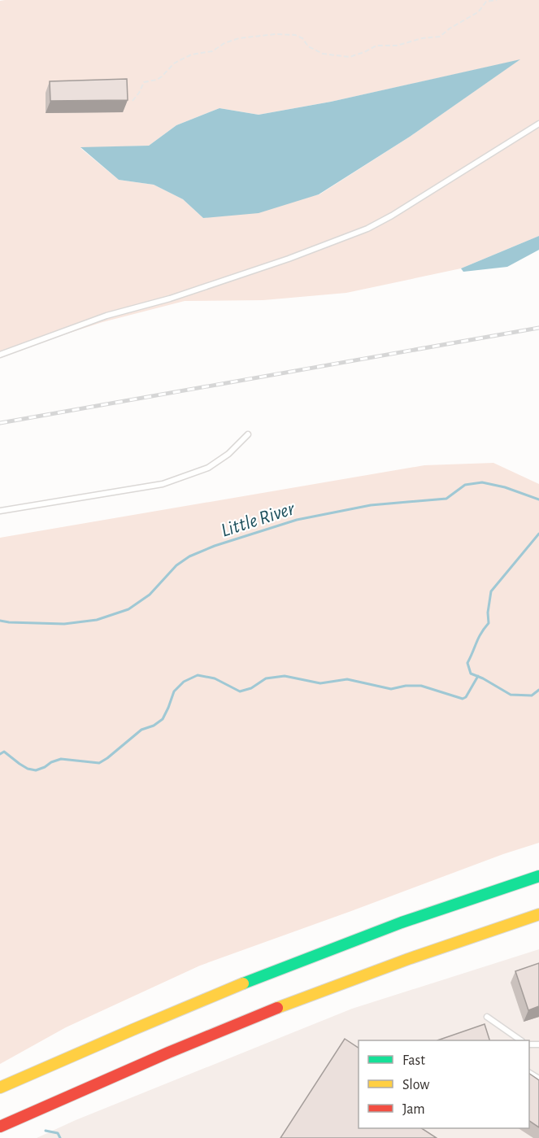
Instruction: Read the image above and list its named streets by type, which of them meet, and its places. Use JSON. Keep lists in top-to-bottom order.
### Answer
{
  "water": ["Little River"],
  "legend": ["Fast", "Slow", "Jam"]
}
